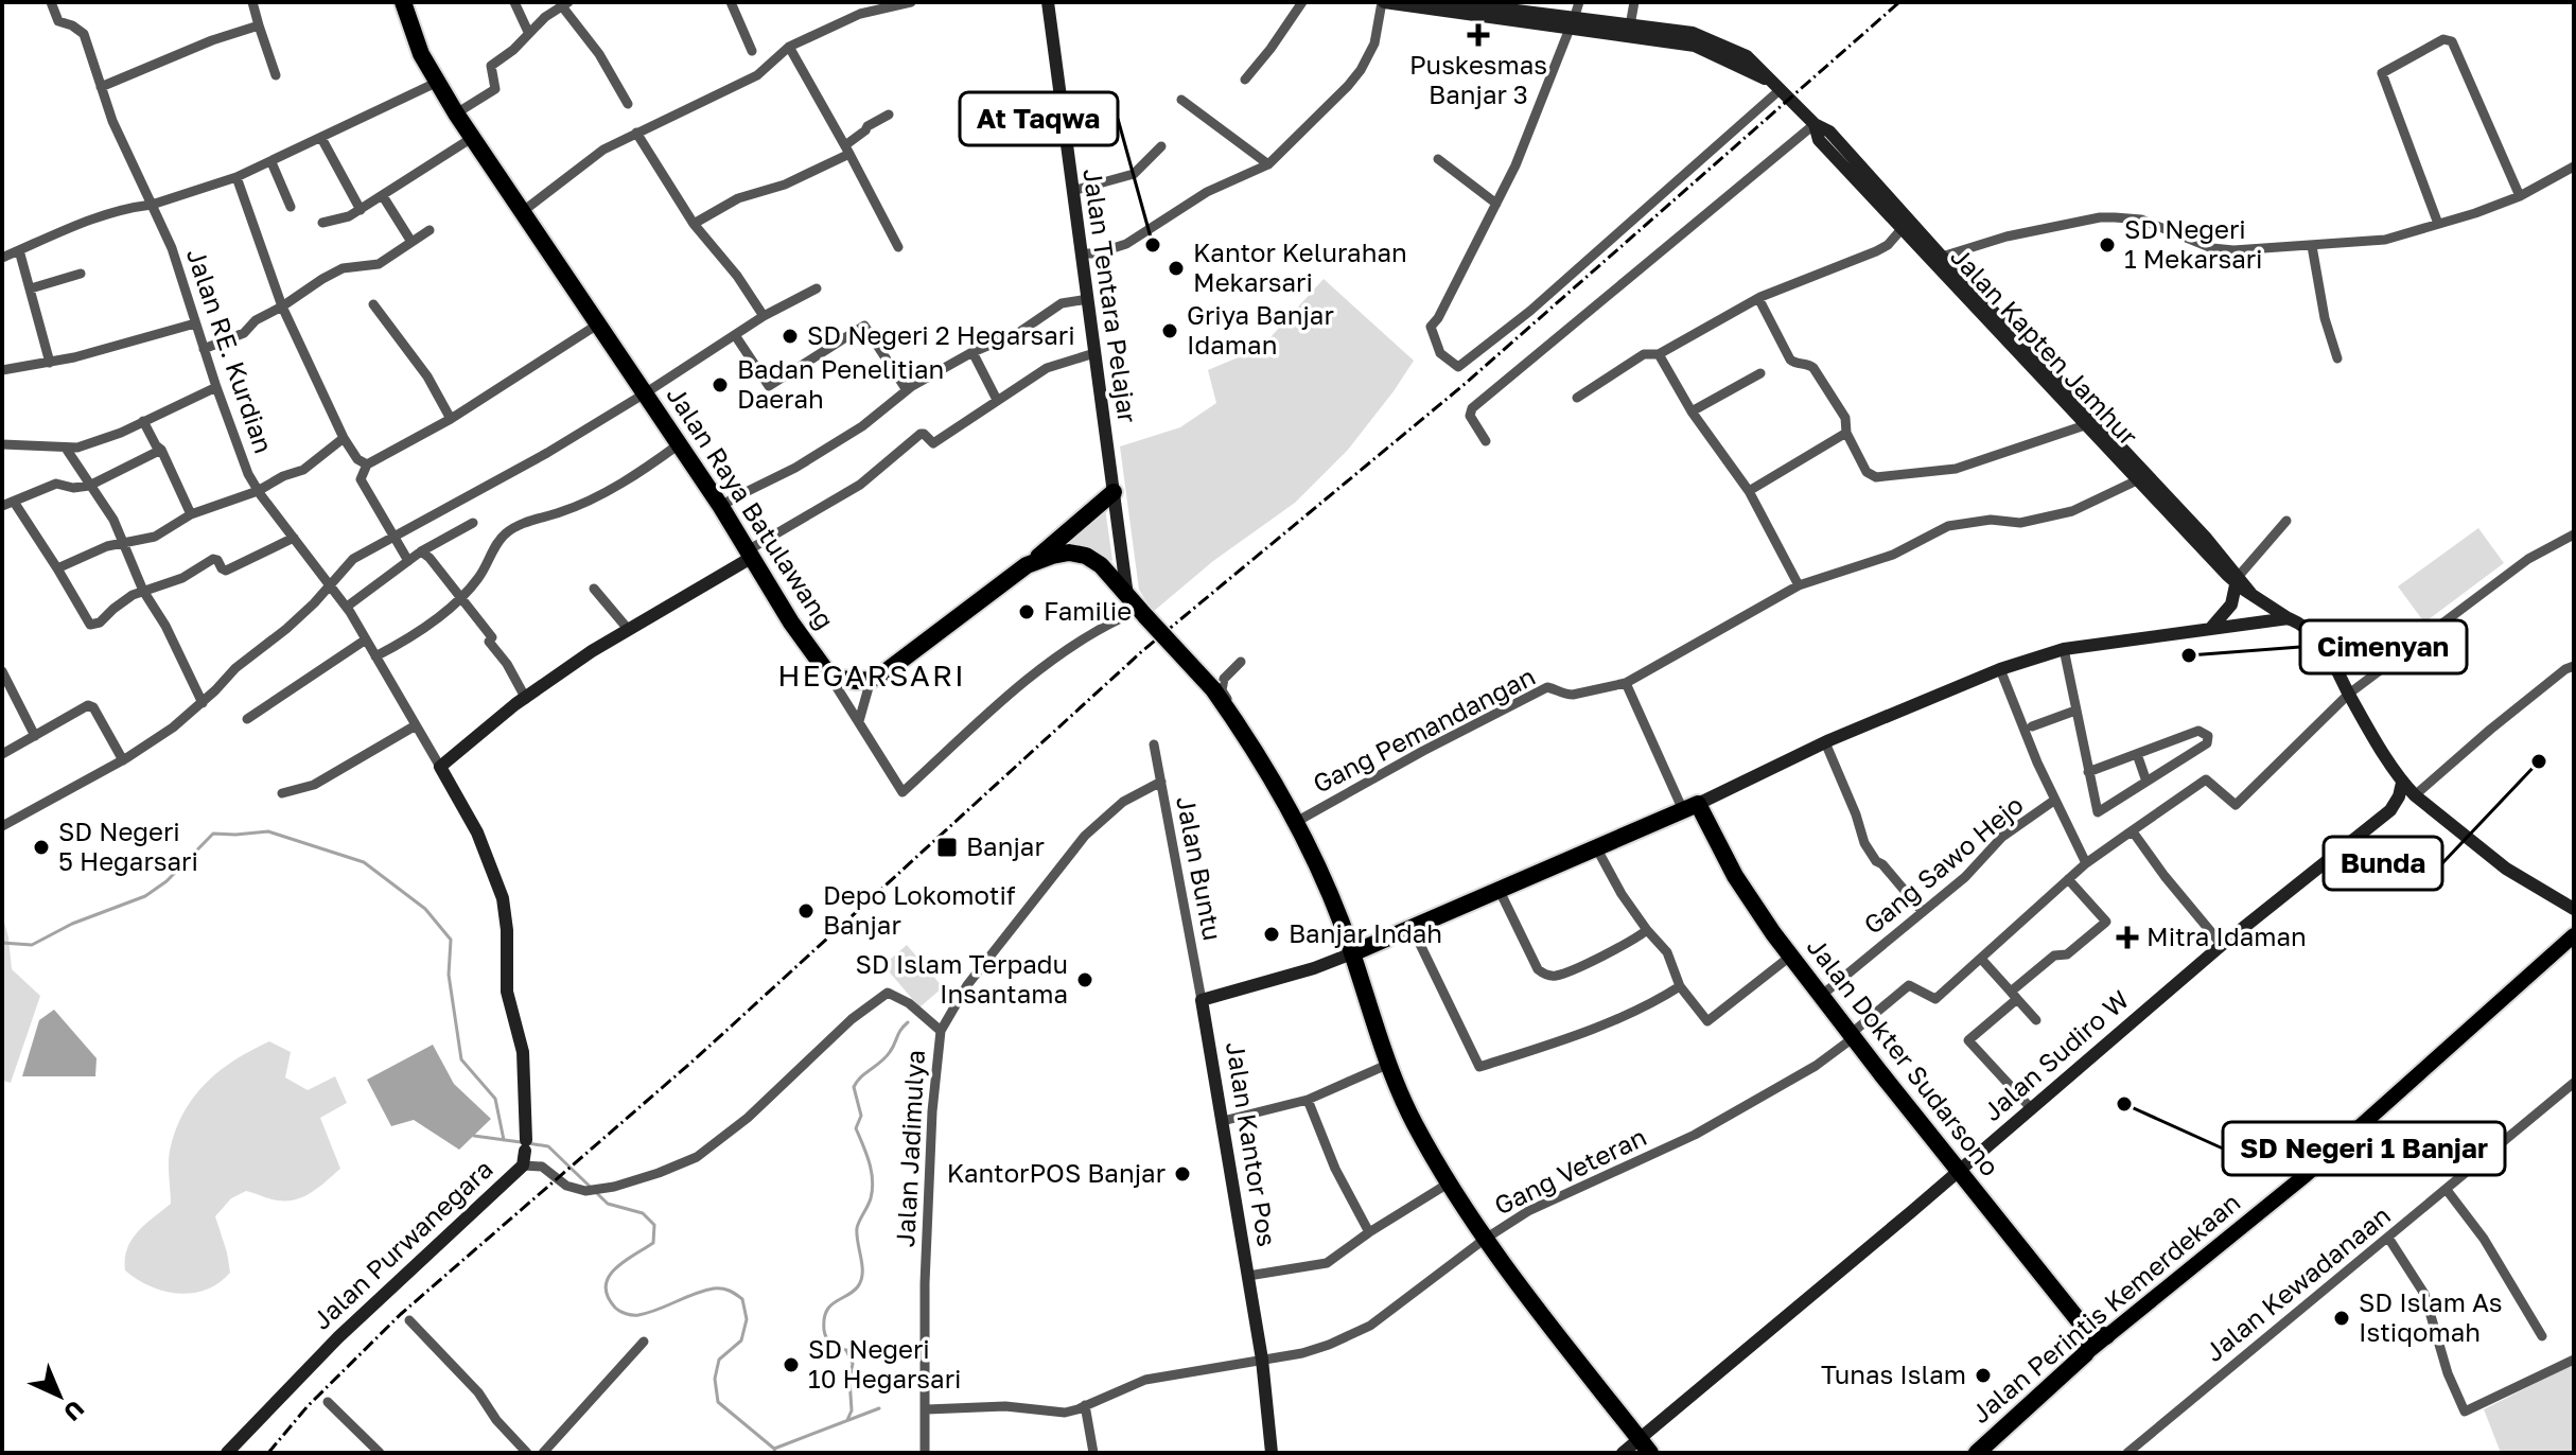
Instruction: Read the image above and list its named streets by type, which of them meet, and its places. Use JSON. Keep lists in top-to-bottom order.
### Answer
{
  "streets": {
    "highway": ["Jalan Raya Batulawang", "Jalan Dokter Sudarsono", "Jalan Perintis Kemerdekaan"],
    "street": [
      "Jalan Tentara Pelajar",
      "Jalan Kapten Jamhur",
      "Jalan RE. Kurdian",
      "Gang Pemandangan",
      "Gang Sawo Hejo",
      "Jalan Buntu",
      "Jalan Sudiro W",
      "Jalan Kantor Pos",
      "Jalan Jadimulya",
      "Gang Veteran",
      "Jalan Purwanegara",
      "Jalan Kewadanaan"
    ]
  },
  "crossings": [
    ["Jalan Kapten Jamhur", "Gang Pemandangan"],
    ["Jalan RE. Kurdian", "Jalan Purwanegara"],
    ["Gang Sawo Hejo", "Jalan Dokter Sudarsono"],
    ["Jalan Buntu", "Jalan Kantor Pos"],
    ["Jalan Buntu", "Jalan Jadimulya"],
    ["Jalan Sudiro W", "Jalan Dokter Sudarsono"],
    ["Jalan Dokter Sudarsono", "Gang Veteran"],
    ["Jalan Kantor Pos", "Gang Veteran"],
    ["Jalan Jadimulya", "Gang Veteran"]
  ],
  "districts": ["HEGARSARI"],
  "places": {
    "health": ["Puskesmas Banjar 3", "Mitra Idaman"],
    "other": [
      "At Taqwa",
      "SD Negeri 1 Mekarsari",
      "Kantor Kelurahan Mekarsari",
      "Griya Banjar Idaman",
      "SD Negeri 2 Hegarsari",
      "Badan Penelitian Daerah",
      "Familie",
      "Cimenyan",
      "Bunda",
      "SD Negeri 5 Hegarsari",
      "Depo Lokomotif Banjar",
      "Banjar Indah",
      "SD Islam Terpadu Insantama",
      "SD Negeri 1 Banjar",
      "KantorPOS Banjar",
      "SD Islam As Istiqomah",
      "SD Negeri 10 Hegarsari",
      "Tunas Islam"
    ],
    "transit": ["Banjar"]
  },
  "north": "bottom right"
}
